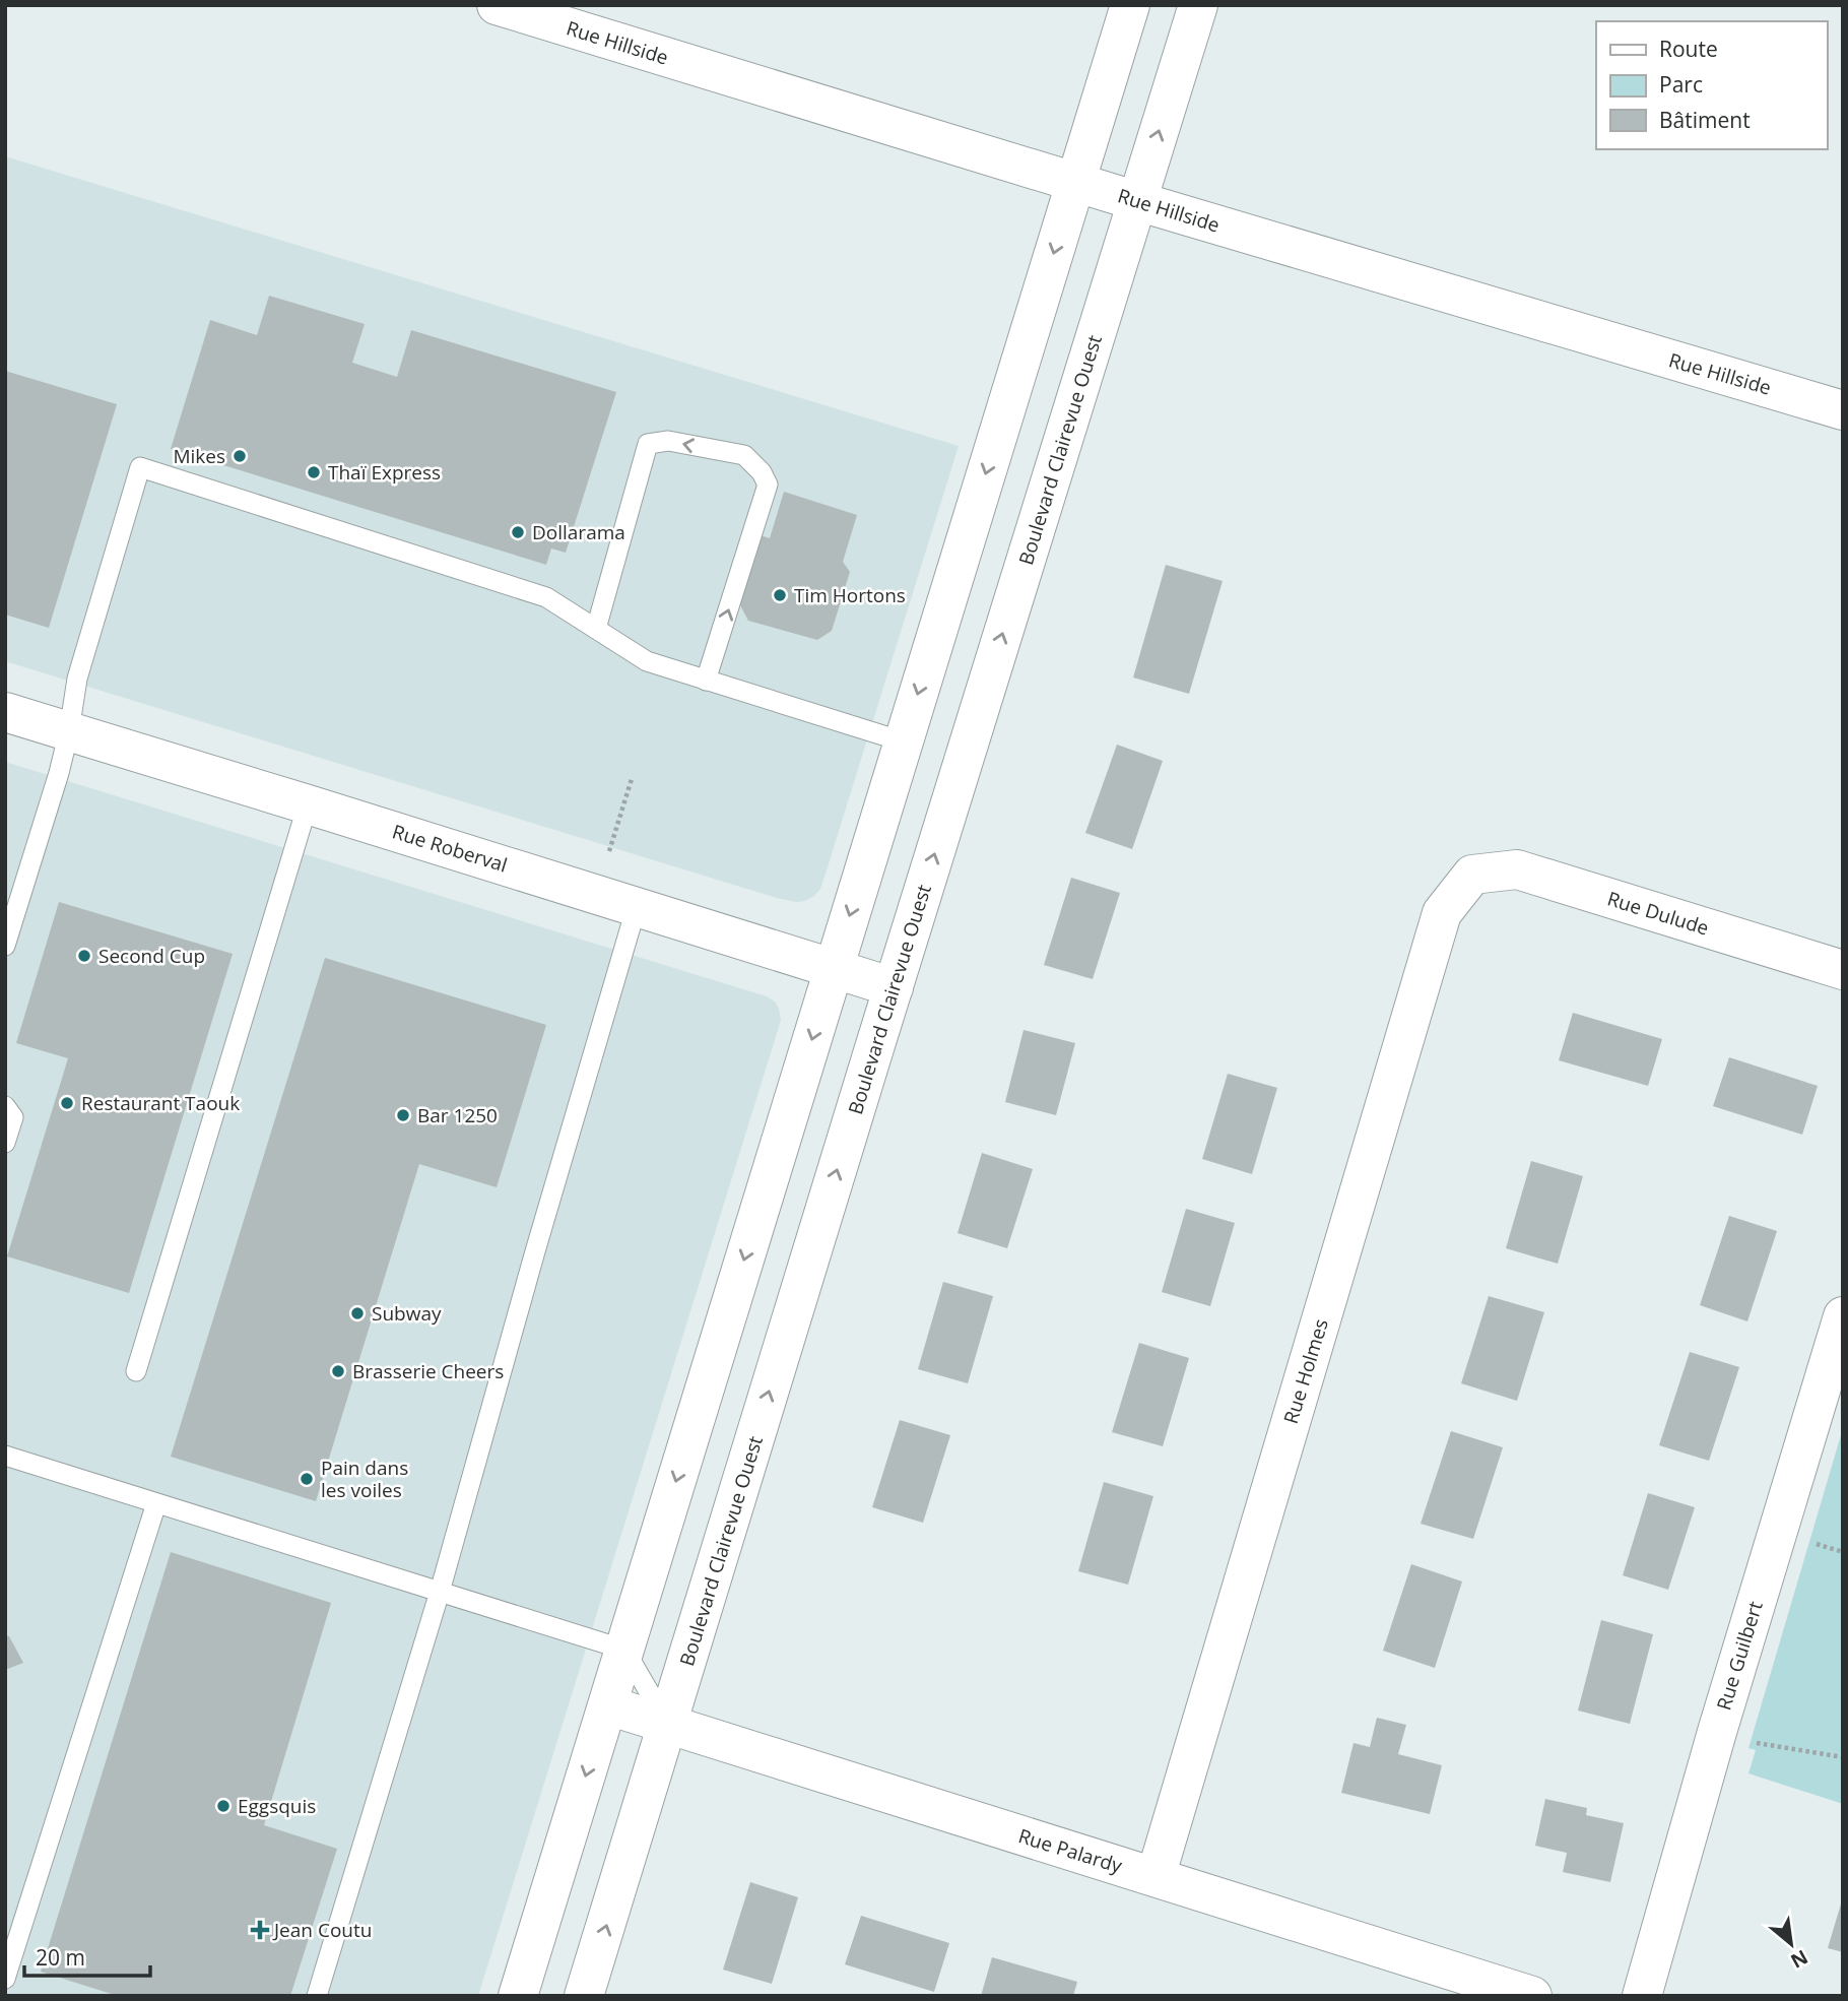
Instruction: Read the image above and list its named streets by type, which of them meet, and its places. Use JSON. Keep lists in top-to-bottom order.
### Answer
{
  "streets": {
    "street": [
      "Rue Hillside",
      "Boulevard Clairevue Ouest",
      "Rue Roberval",
      "Rue Dulude",
      "Rue Holmes",
      "Rue Guilbert",
      "Rue Palardy"
    ]
  },
  "crossings": [
    ["Rue Hillside", "Boulevard Clairevue Ouest"],
    ["Boulevard Clairevue Ouest", "Rue Roberval"],
    ["Boulevard Clairevue Ouest", "Rue Palardy"],
    ["Rue Dulude", "Rue Holmes"],
    ["Rue Holmes", "Rue Palardy"]
  ],
  "places": {
    "other": [
      "Mikes",
      "Thaï Express",
      "Dollarama",
      "Tim Hortons",
      "Second Cup",
      "Restaurant Taouk",
      "Bar 1250",
      "Subway",
      "Brasserie Cheers",
      "Pain dans les voiles",
      "Eggsquis"
    ],
    "health": ["Jean Coutu"]
  },
  "legend": ["Route", "Parc", "Bâtiment"],
  "scale_bar": "20 m",
  "north": "bottom right"
}
